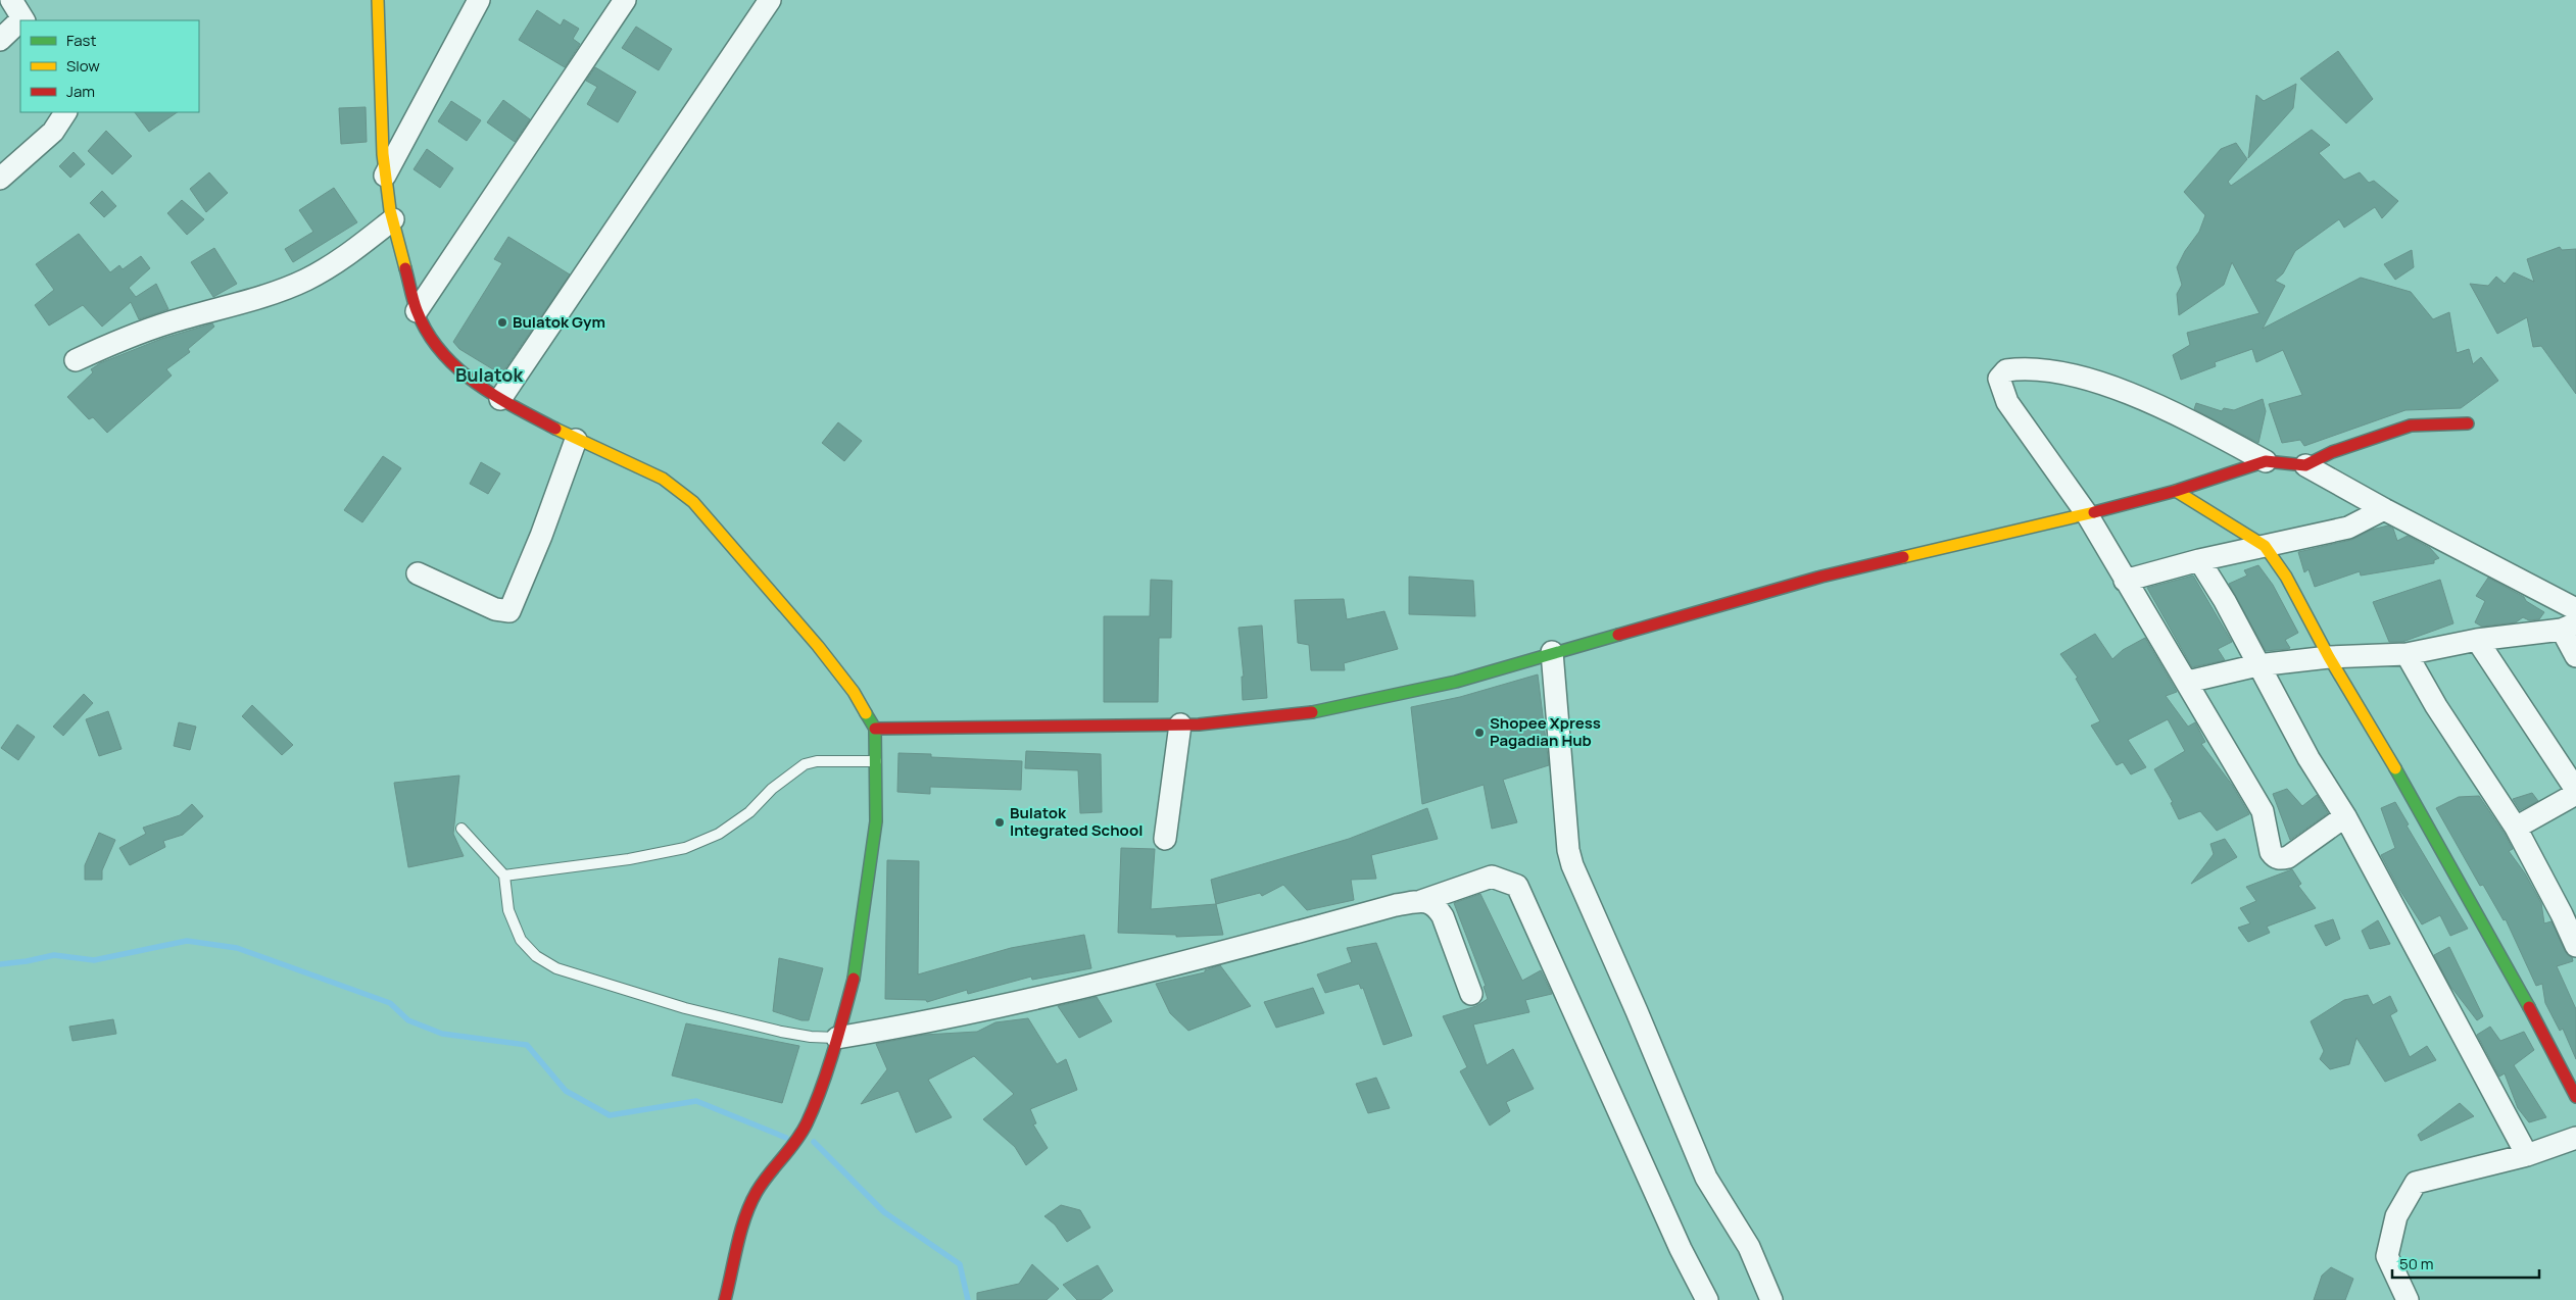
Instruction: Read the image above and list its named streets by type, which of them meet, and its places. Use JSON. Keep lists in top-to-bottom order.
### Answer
{
  "districts": ["Bulatok"],
  "places": ["Bulatok Gym", "Shopee Xpress Pagadian Hub", "Bulatok Integrated School"],
  "legend": ["Fast", "Slow", "Jam"],
  "scale_bar": "50 m"
}
